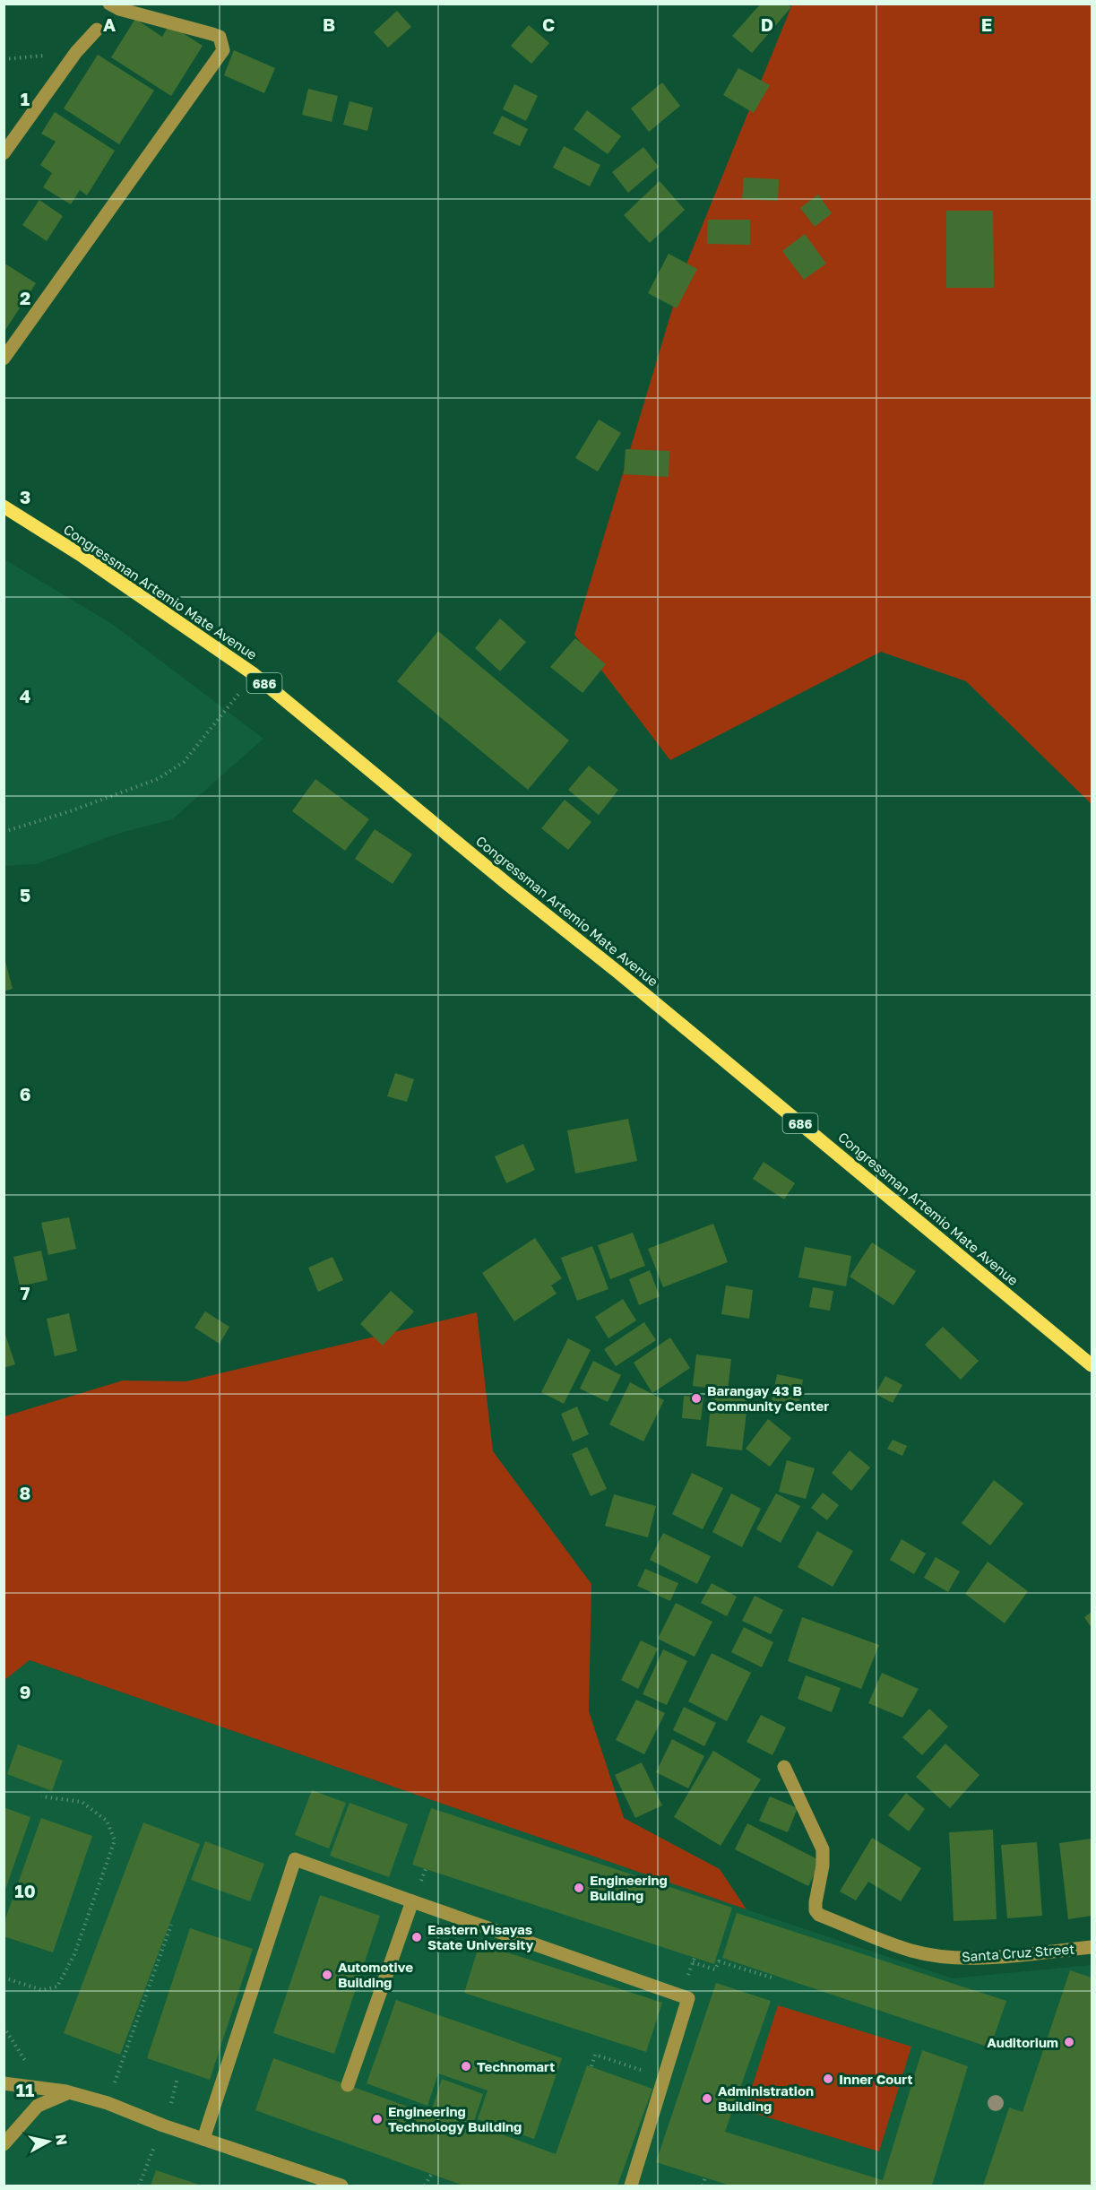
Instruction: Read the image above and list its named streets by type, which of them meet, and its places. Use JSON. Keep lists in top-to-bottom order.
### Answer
{
  "streets": {
    "main road": ["Congressman Artemio Mate Avenue", "686"],
    "street": ["Santa Cruz Street"]
  },
  "places": [
    "Barangay 43 B Community Center",
    "Engineering Building",
    "Eastern Visayas State University",
    "Automotive Building",
    "Auditorium",
    "Technomart",
    "Inner Court",
    "Administration Building",
    "Engineering Technology Building"
  ],
  "north": "right",
  "grid": {
    "columns": [
      "A",
      "B",
      "C",
      "D",
      "E"
    ],
    "rows": [
      "1",
      "2",
      "3",
      "4",
      "5",
      "6",
      "7",
      "8",
      "9",
      "10",
      "11"
    ]
  }
}
